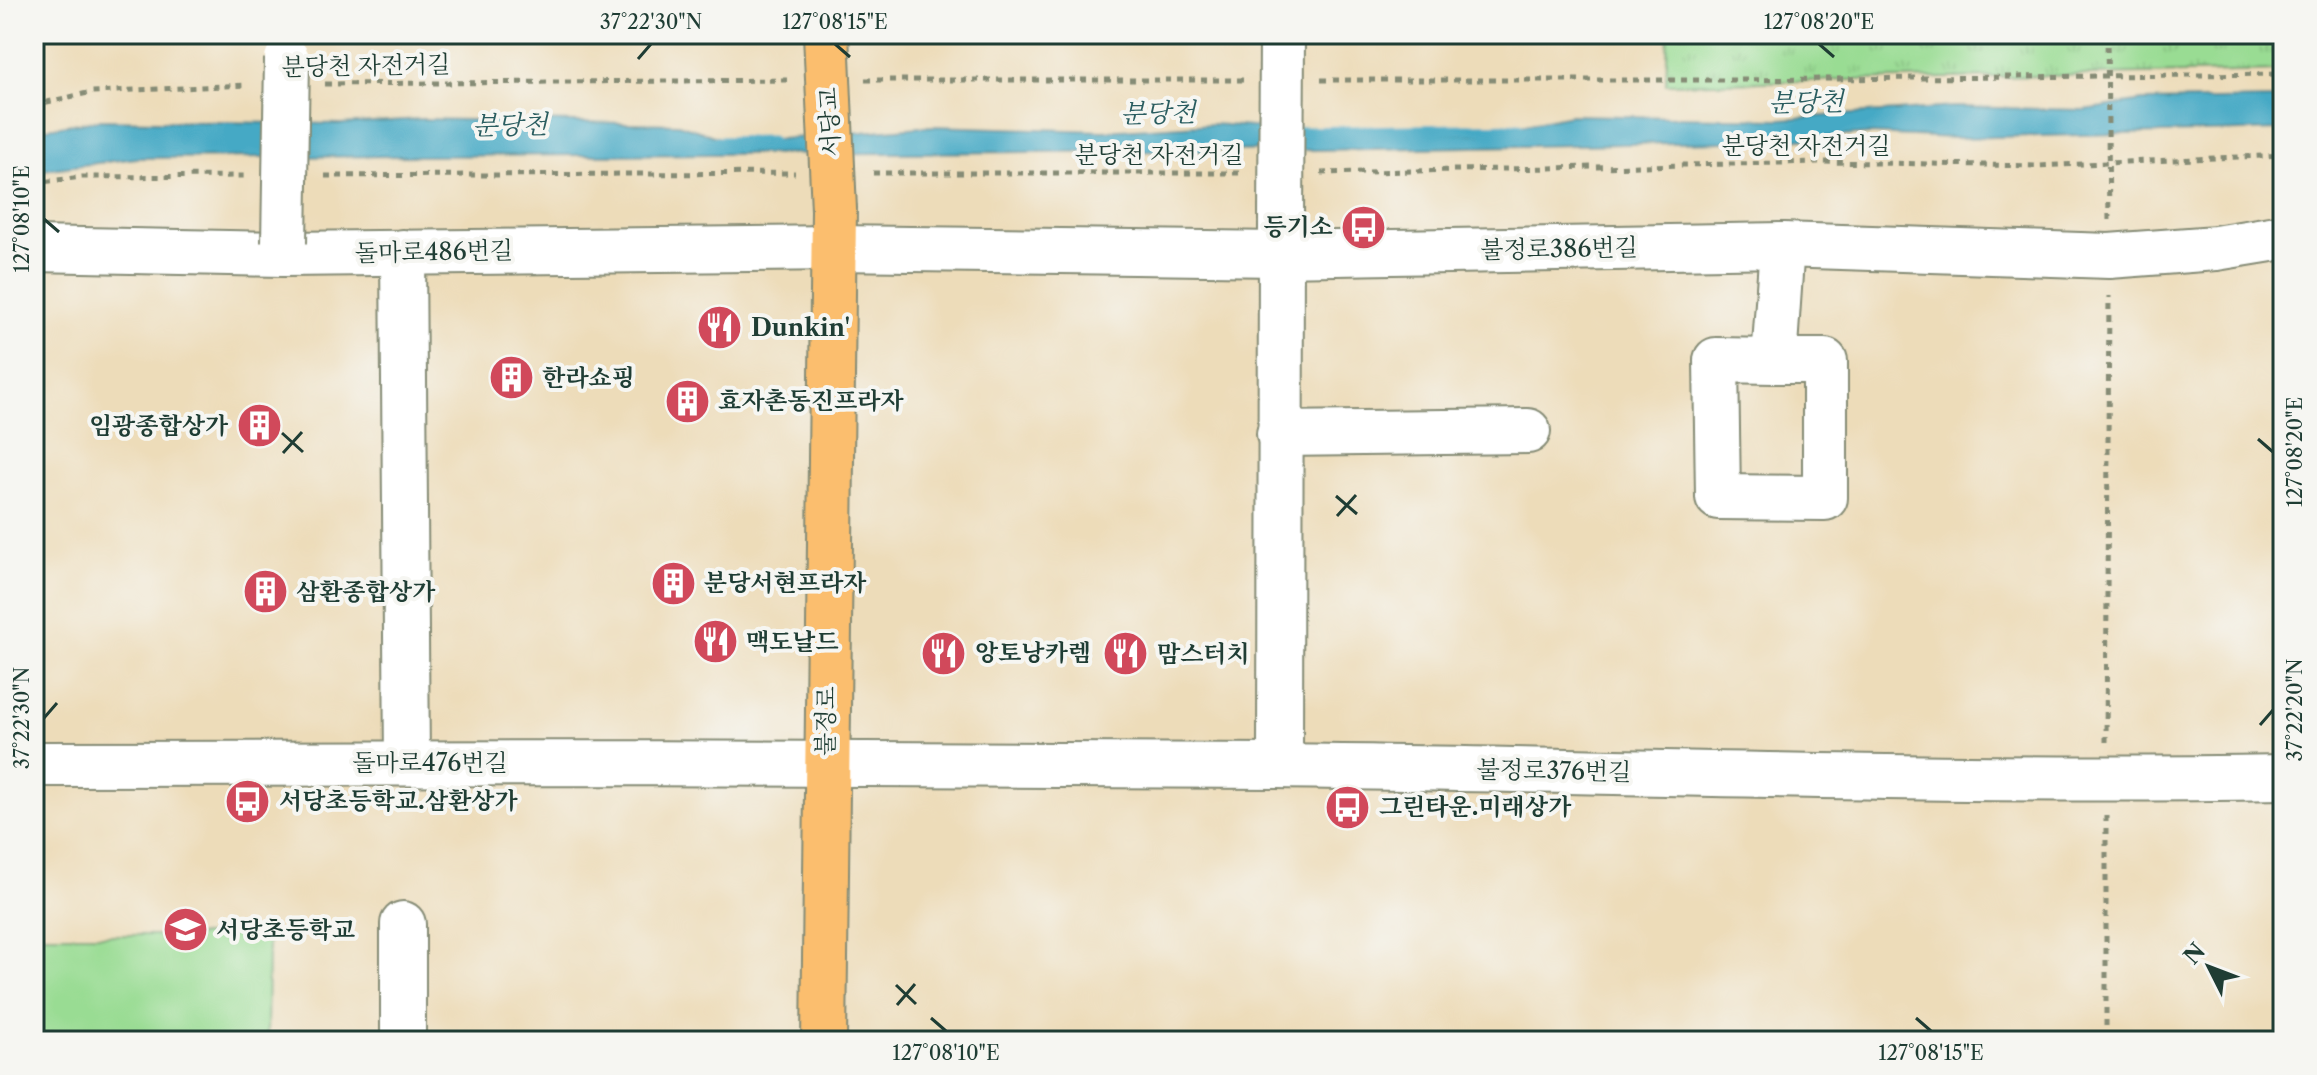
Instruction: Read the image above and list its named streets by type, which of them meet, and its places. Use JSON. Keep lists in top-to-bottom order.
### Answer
{
  "streets": {
    "main road": ["서당교", "불정로"],
    "street": [
      "불정로386번길",
      "돌마로486번길",
      "돌마로476번길",
      "불정로376번길"
    ],
    "path": ["분당천 자전거길"]
  },
  "crossings": [
    ["서당교", "불정로386번길"],
    ["서당교", "돌마로486번길"],
    ["서당교", "불정로"],
    ["불정로386번길", "돌마로486번길"],
    ["불정로386번길", "불정로"],
    ["돌마로486번길", "불정로"],
    ["불정로", "돌마로476번길"],
    ["불정로", "불정로376번길"],
    ["돌마로476번길", "불정로376번길"]
  ],
  "water": ["분당천"],
  "places": {
    "bus stop": ["등기소", "서당초등학교.삼환상가", "그린타운.미래상가"],
    "restaurant": [
      "Dunkin'",
      "맥도날드",
      "앙토낭카렘",
      "맘스터치"
    ],
    "building": [
      "한라쇼핑",
      "효자촌동진프라자",
      "임광종합상가",
      "분당서현프라자",
      "삼환종합상가"
    ],
    "school or university": ["서당초등학교"]
  },
  "north": "top left",
  "coordinates": [
    "37°22'30\"N",
    "127°08'15\"E",
    "127°08'20\"E",
    "127°08'10\"E",
    "37°22'20\"N"
  ]
}
